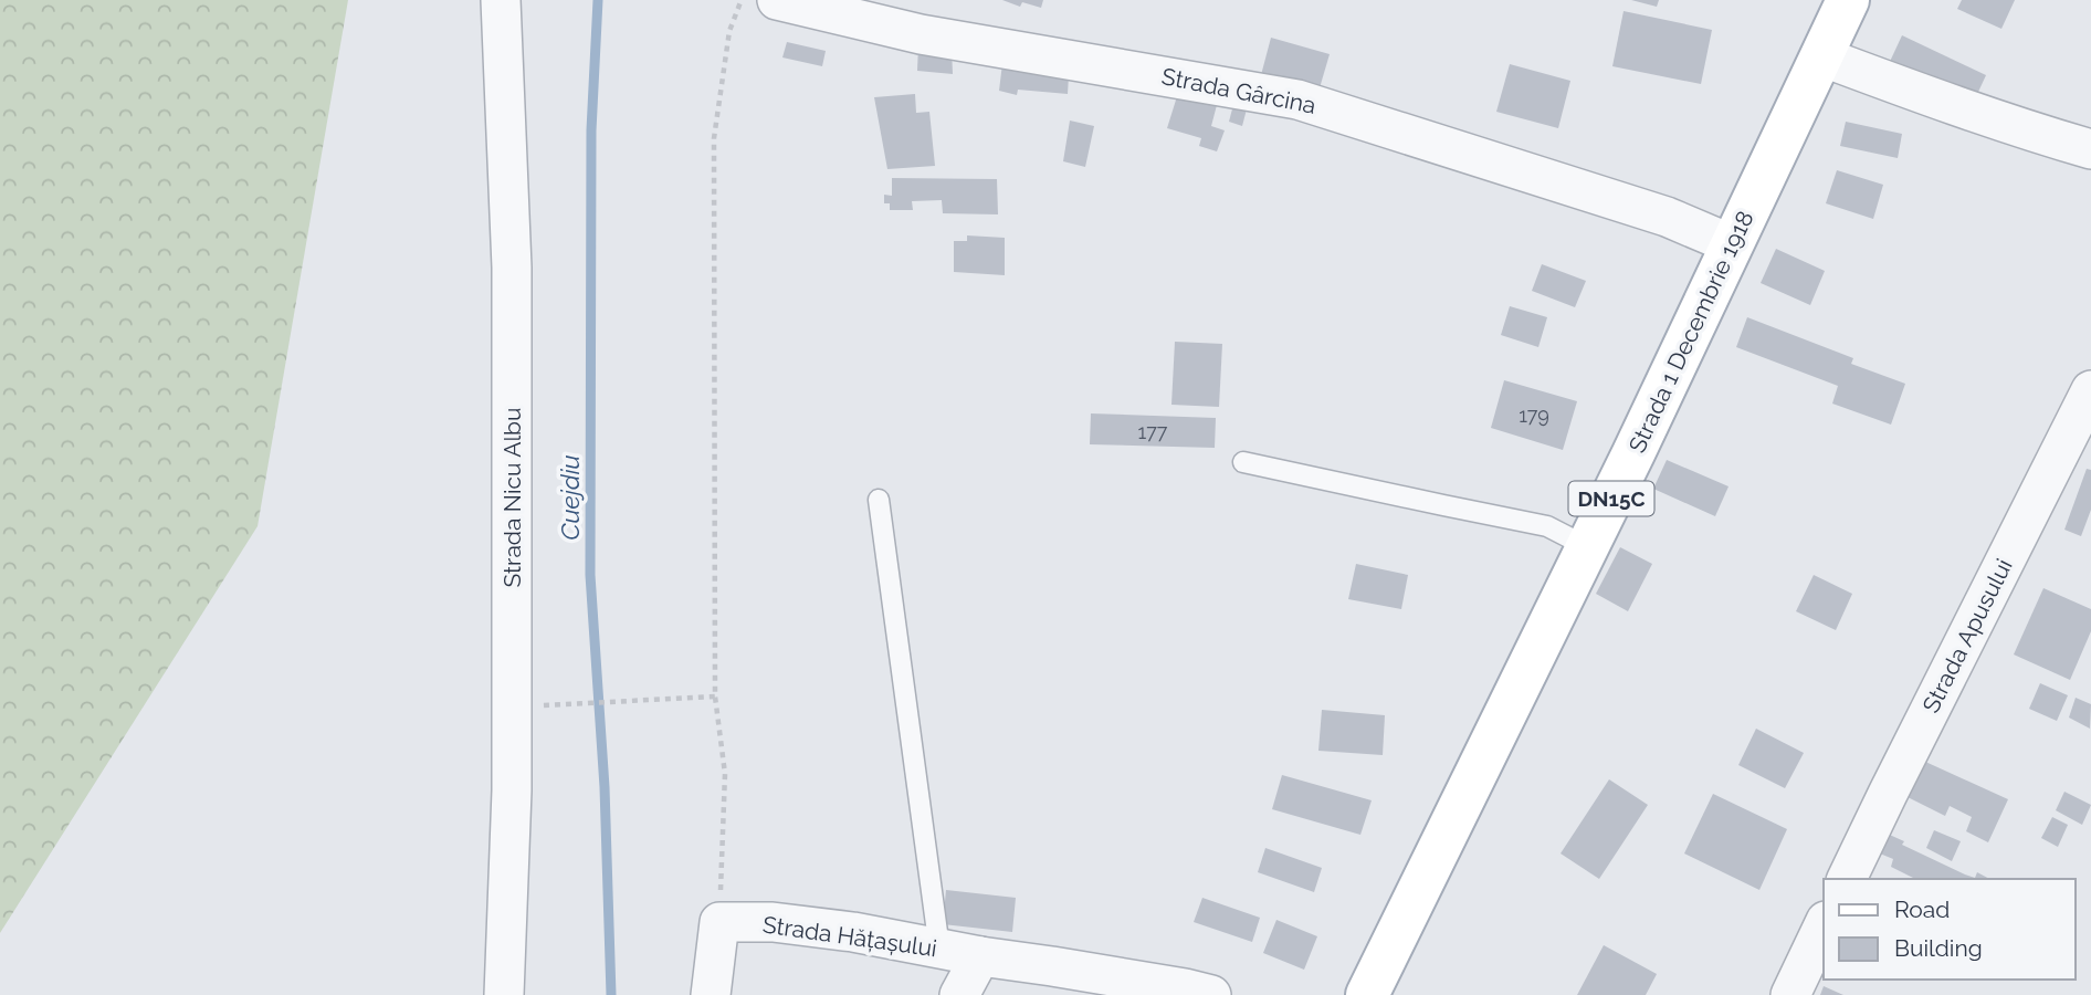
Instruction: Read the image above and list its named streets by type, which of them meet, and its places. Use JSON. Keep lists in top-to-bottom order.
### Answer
{
  "streets": {
    "main road": ["Strada 1 Decembrie 1918", "DN15C"],
    "street": [
      "Strada Gârcina",
      "Strada Nicu Albu",
      "Strada Apusului",
      "Strada Hățașului"
    ]
  },
  "crossings": [
    ["Strada Gârcina", "Strada 1 Decembrie 1918"]
  ],
  "water": ["Cuejdiu"],
  "house_numbers": ["179", "177"],
  "legend": ["Road", "Building"]
}
